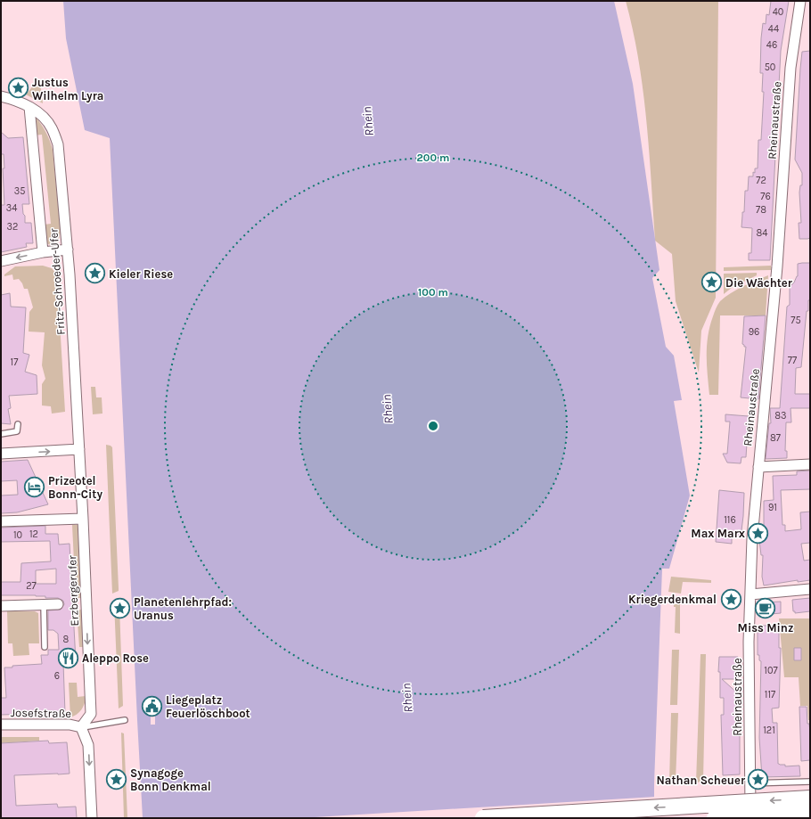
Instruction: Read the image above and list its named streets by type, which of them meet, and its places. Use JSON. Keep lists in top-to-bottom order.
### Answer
{
  "streets": {
    "street": [
      "Rheinaustraße",
      "Fritz-Schroeder-Ufer",
      "Erzbergerufer",
      "Josefstraße"
    ]
  },
  "crossings": [
    ["Fritz-Schroeder-Ufer", "Erzbergerufer"],
    ["Erzbergerufer", "Josefstraße"]
  ],
  "one_way": ["Erzbergerufer"],
  "water": ["Rhein"],
  "places": {
    "place": [
      "Justus Wilhelm Lyra",
      "Kieler Riese",
      "Die Wächter",
      "Max Marx",
      "Kriegerdenkmal",
      "Planetenlehrpfad: Uranus",
      "Synagoge Bonn Denkmal",
      "Nathan Scheuer"
    ],
    "hotel": ["Prizeotel Bonn-City"],
    "cafe": ["Miss Minz"],
    "restaurant": ["Aleppo Rose"],
    "public building": ["Liegeplatz Feuerlöschboot"]
  },
  "house_numbers": [
    "40",
    "44",
    "46",
    "50",
    "72",
    "35",
    "76",
    "34",
    "78",
    "32",
    "84",
    "75",
    "96",
    "77",
    "17",
    "83",
    "87",
    "91",
    "116",
    "12",
    "10",
    "27",
    "8",
    "107",
    "6",
    "117",
    "121"
  ],
  "rings": ["200 m", "100 m"]
}
